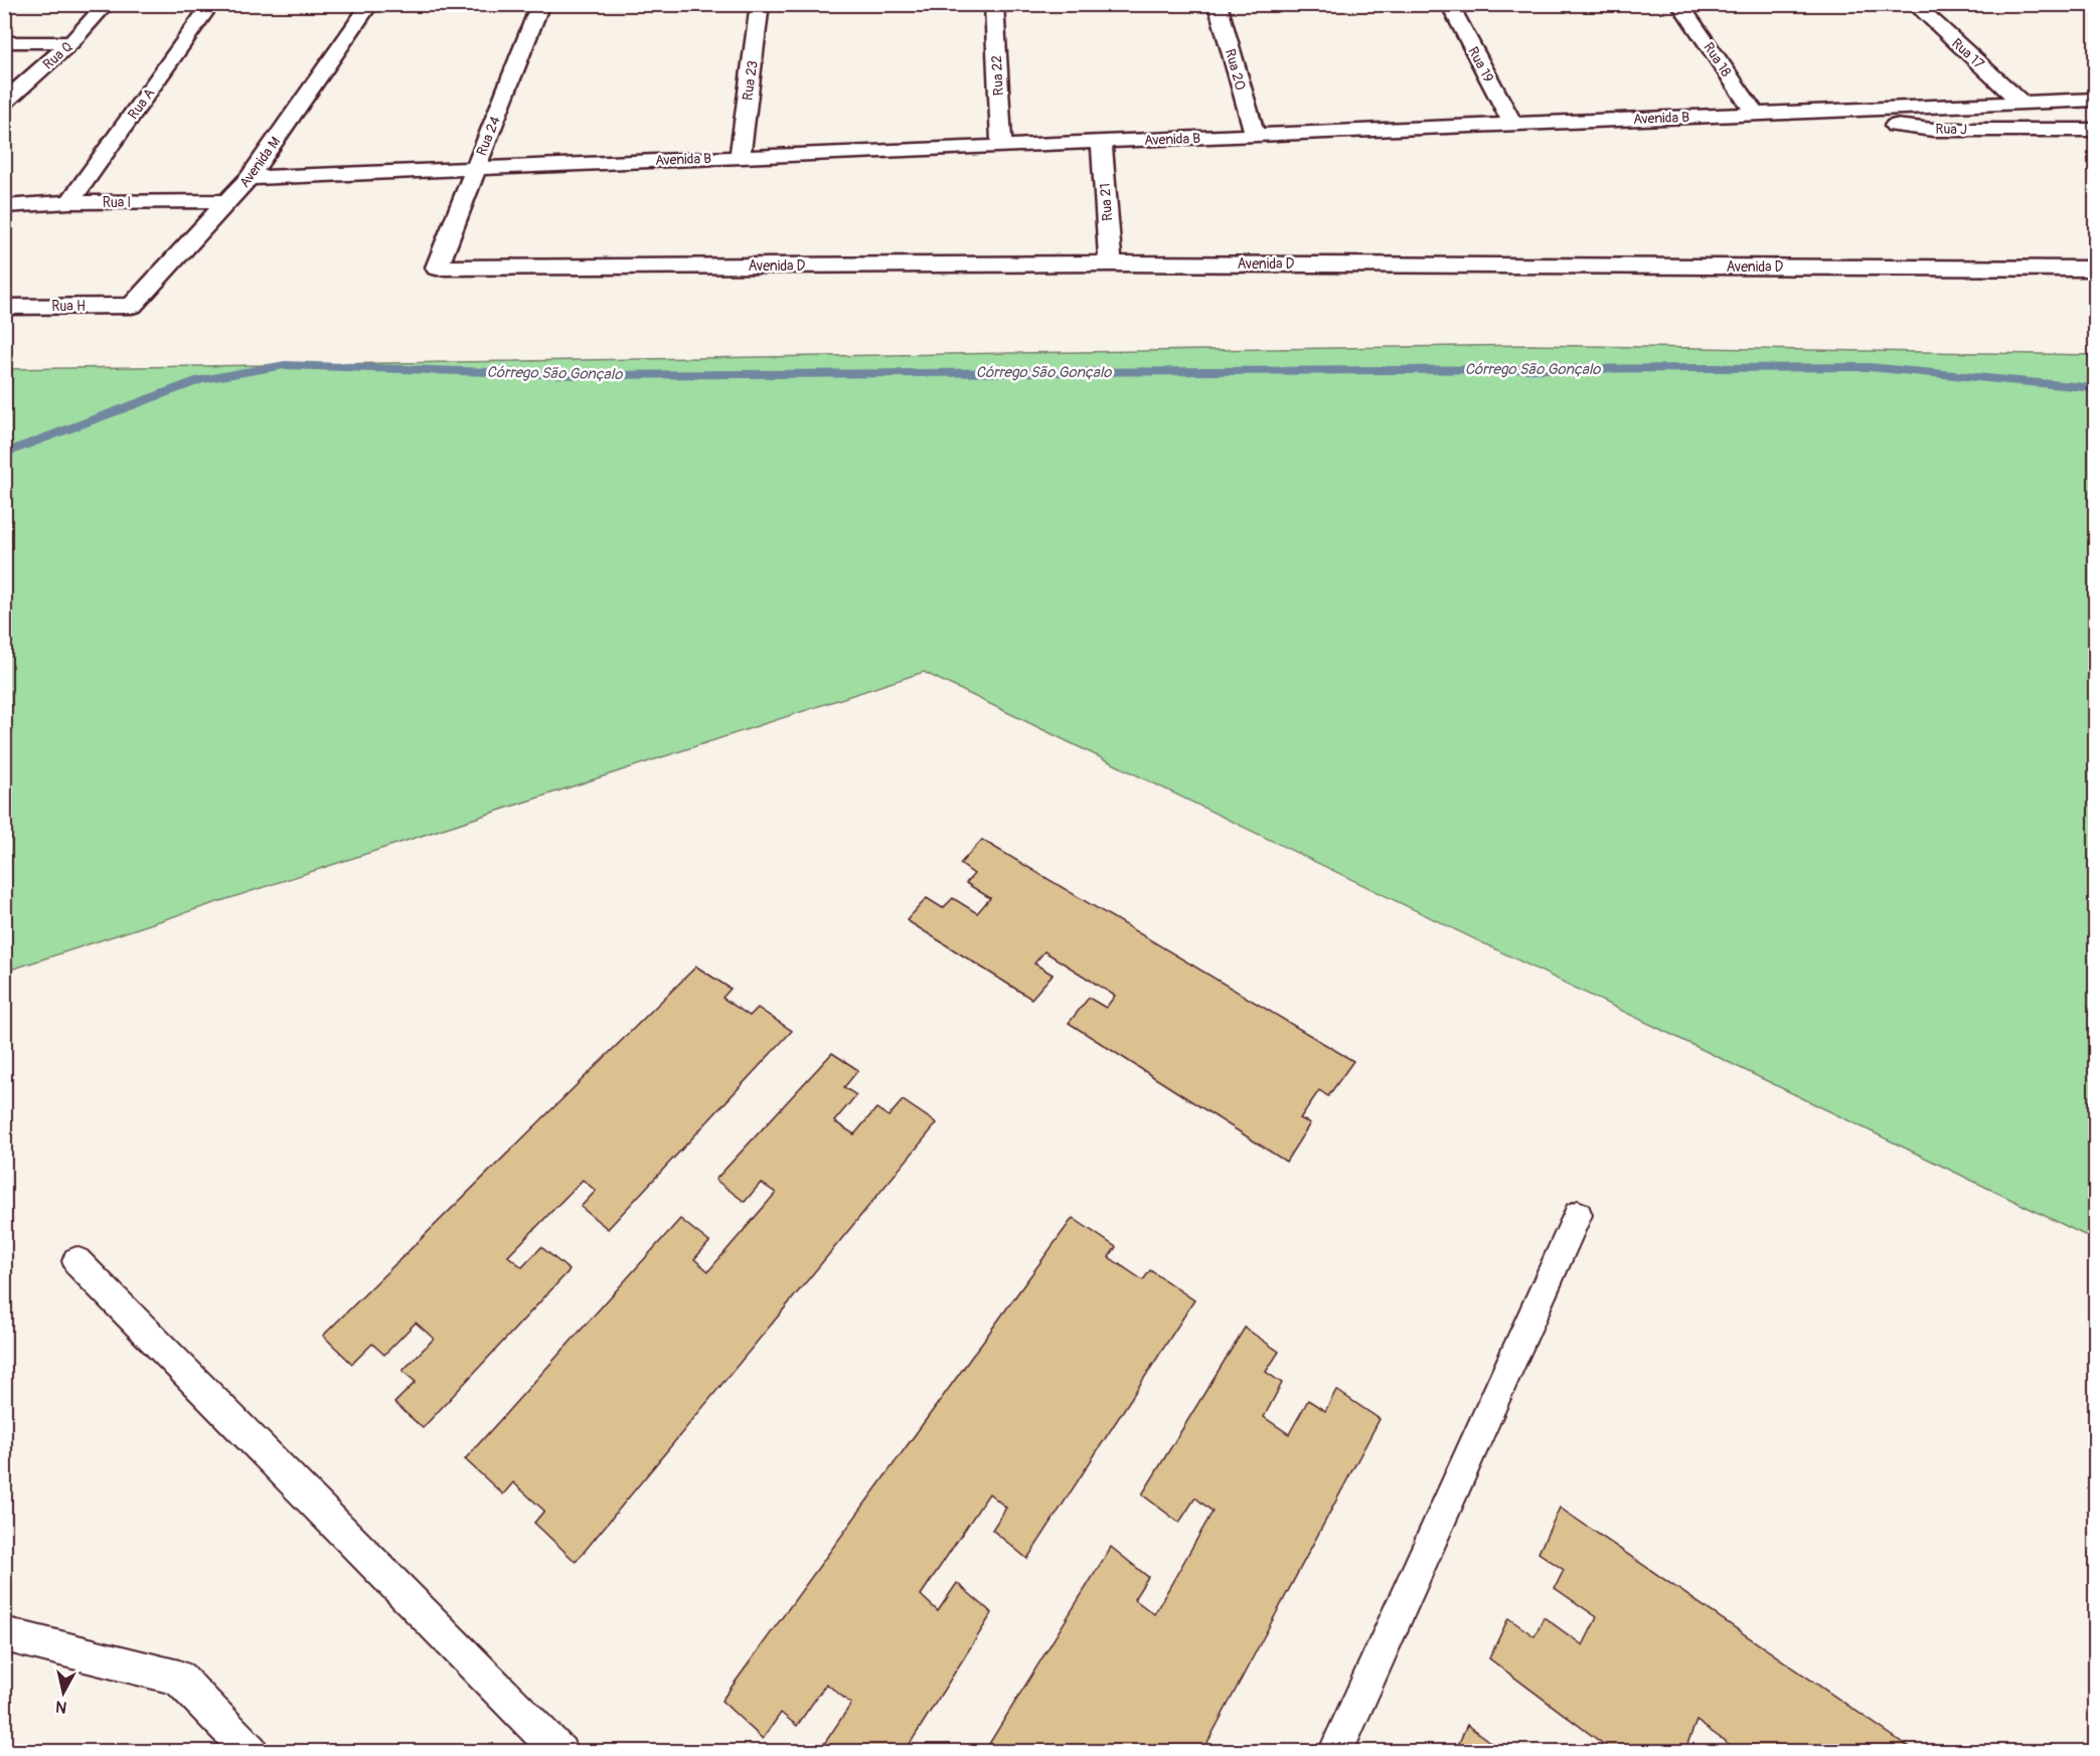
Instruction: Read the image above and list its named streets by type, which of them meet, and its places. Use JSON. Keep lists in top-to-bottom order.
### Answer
{
  "streets": {
    "street": [
      "Rua 17",
      "Rua Q",
      "Rua 18",
      "Rua 19",
      "Rua 20",
      "Rua 22",
      "Rua 23",
      "Rua A",
      "Avenida B",
      "Rua J",
      "Rua 24",
      "Avenida M",
      "Rua I",
      "Rua 21",
      "Avenida D",
      "Rua H"
    ]
  },
  "crossings": [
    ["Rua 17", "Avenida B"],
    ["Rua 18", "Avenida B"],
    ["Rua 19", "Avenida B"],
    ["Rua 20", "Avenida B"],
    ["Rua 22", "Avenida B"],
    ["Rua 23", "Avenida B"],
    ["Rua A", "Rua I"],
    ["Avenida B", "Rua J"],
    ["Avenida B", "Rua 24"],
    ["Avenida B", "Avenida M"],
    ["Avenida B", "Rua 21"],
    ["Rua 24", "Avenida D"],
    ["Avenida M", "Rua I"],
    ["Avenida M", "Rua H"],
    ["Rua 21", "Avenida D"]
  ],
  "water": ["Córrego São Gonçalo"],
  "north": "bottom"
}
